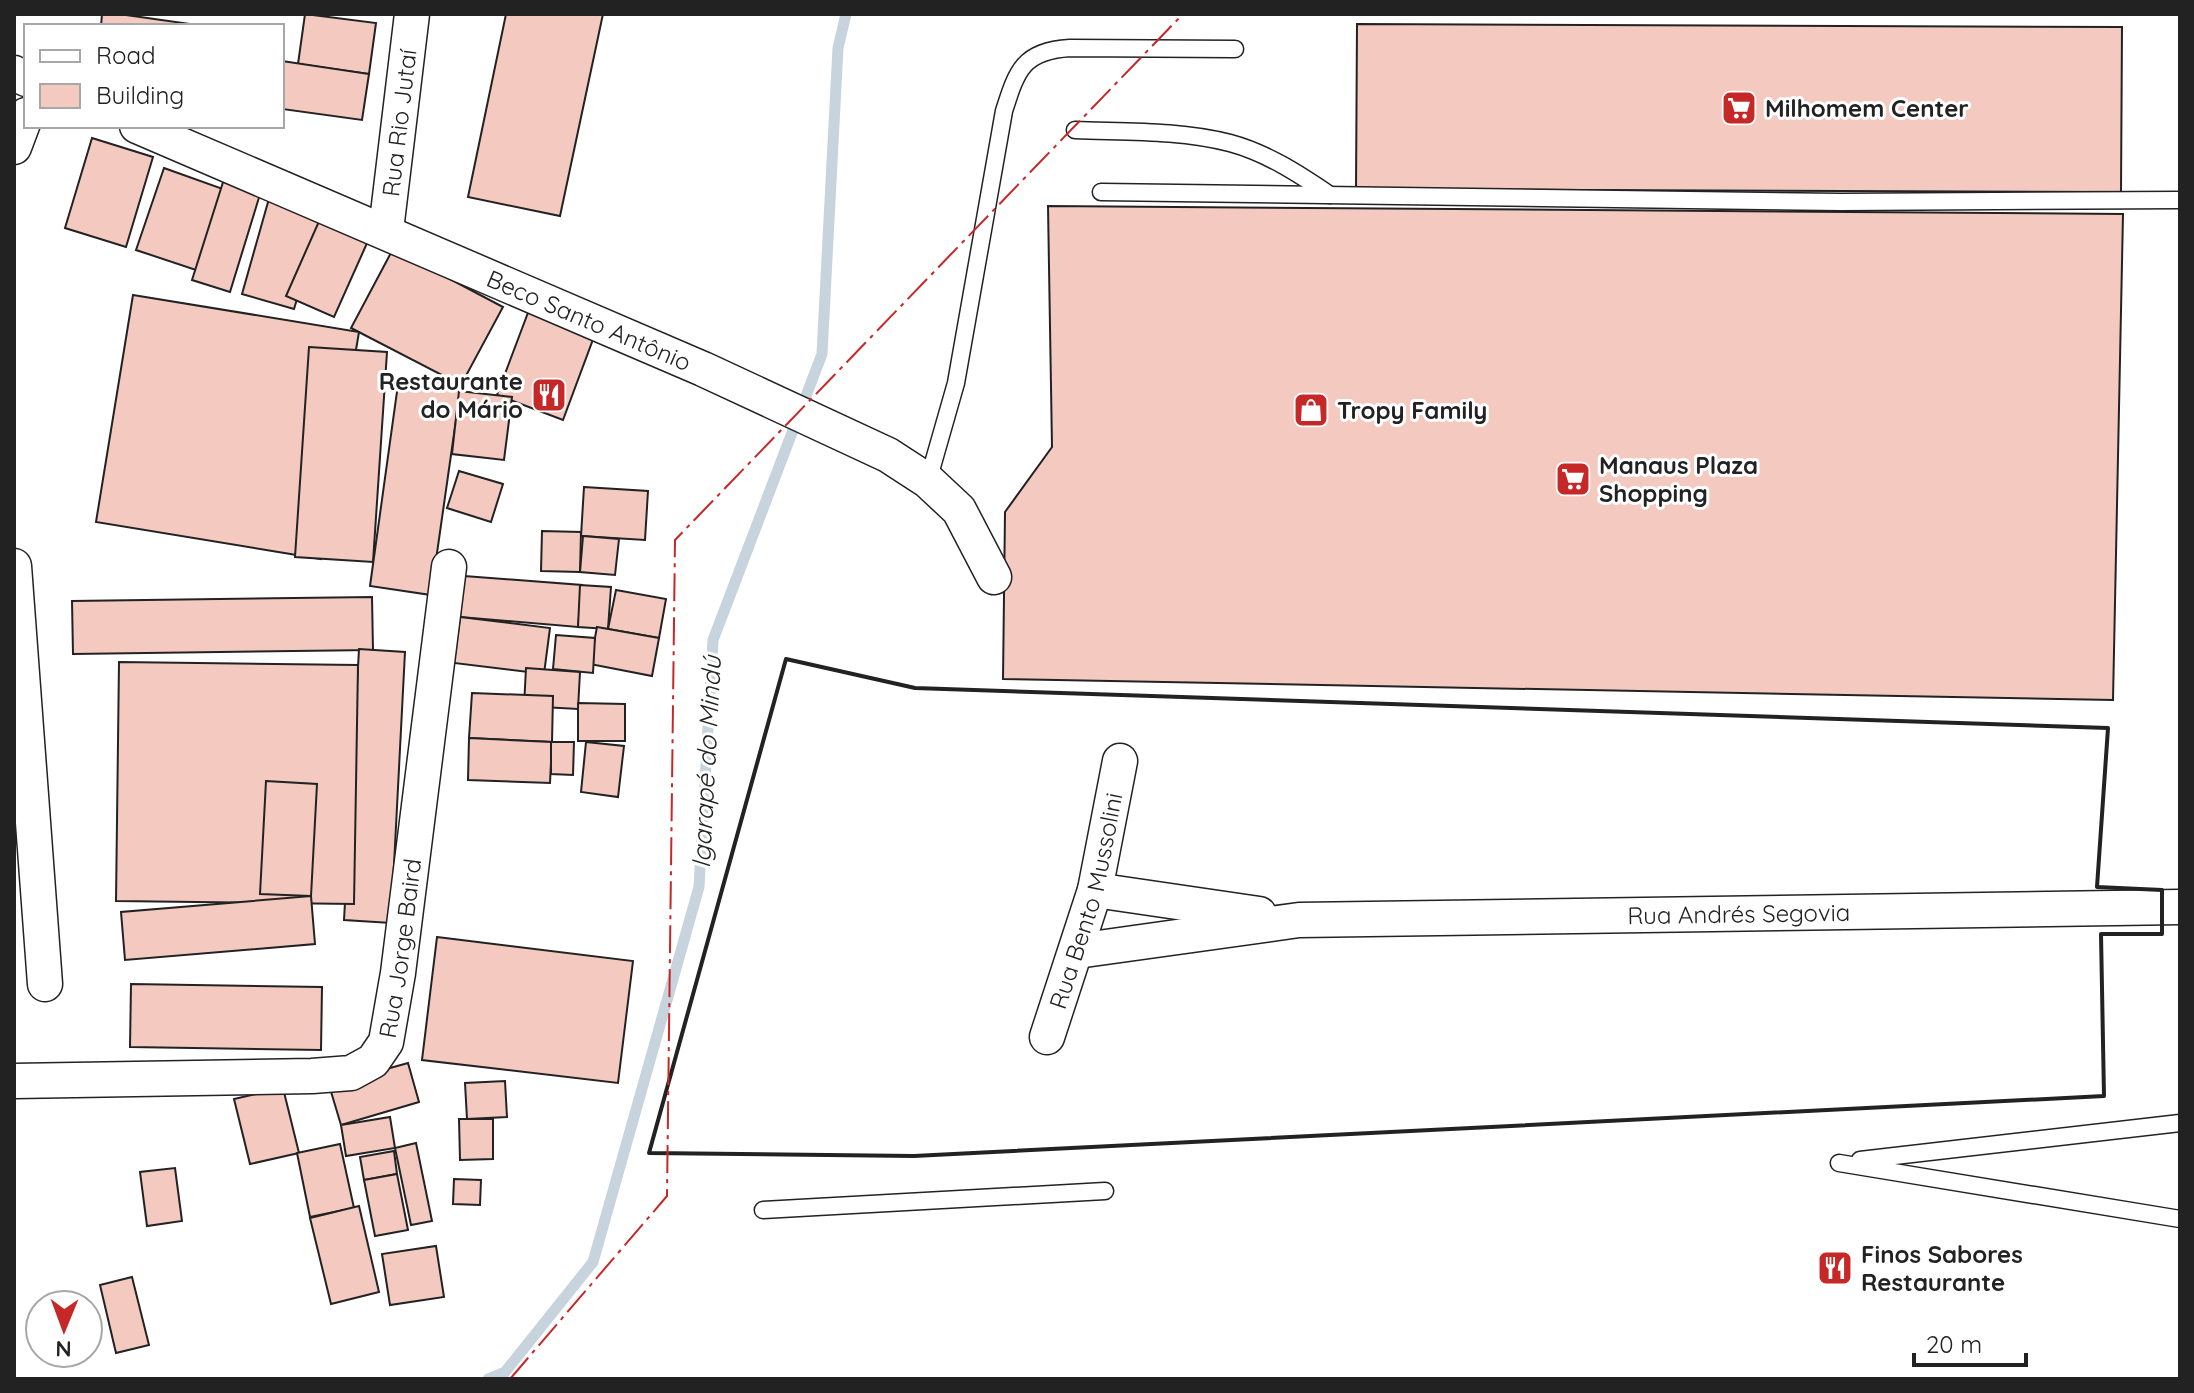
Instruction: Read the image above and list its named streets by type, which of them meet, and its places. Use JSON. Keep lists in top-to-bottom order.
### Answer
{
  "streets": {
    "street": [
      "Rua Rio Jutaí",
      "Beco Santo Antônio",
      "Rua Bento Mussolini",
      "Rua Andrés Segovia",
      "Rua Jorge Baird"
    ]
  },
  "crossings": [
    ["Rua Rio Jutaí", "Beco Santo Antônio"],
    ["Rua Bento Mussolini", "Rua Andrés Segovia"]
  ],
  "water": ["Igarapé do Mindú"],
  "places": {
    "supermarket": ["Milhomem Center", "Manaus Plaza Shopping"],
    "restaurant": ["Restaurante do Mário", "Finos Sabores Restaurante"],
    "shop": ["Tropy Family"]
  },
  "legend": ["Road", "Building"],
  "scale_bar": "20 m",
  "north": "bottom"
}
